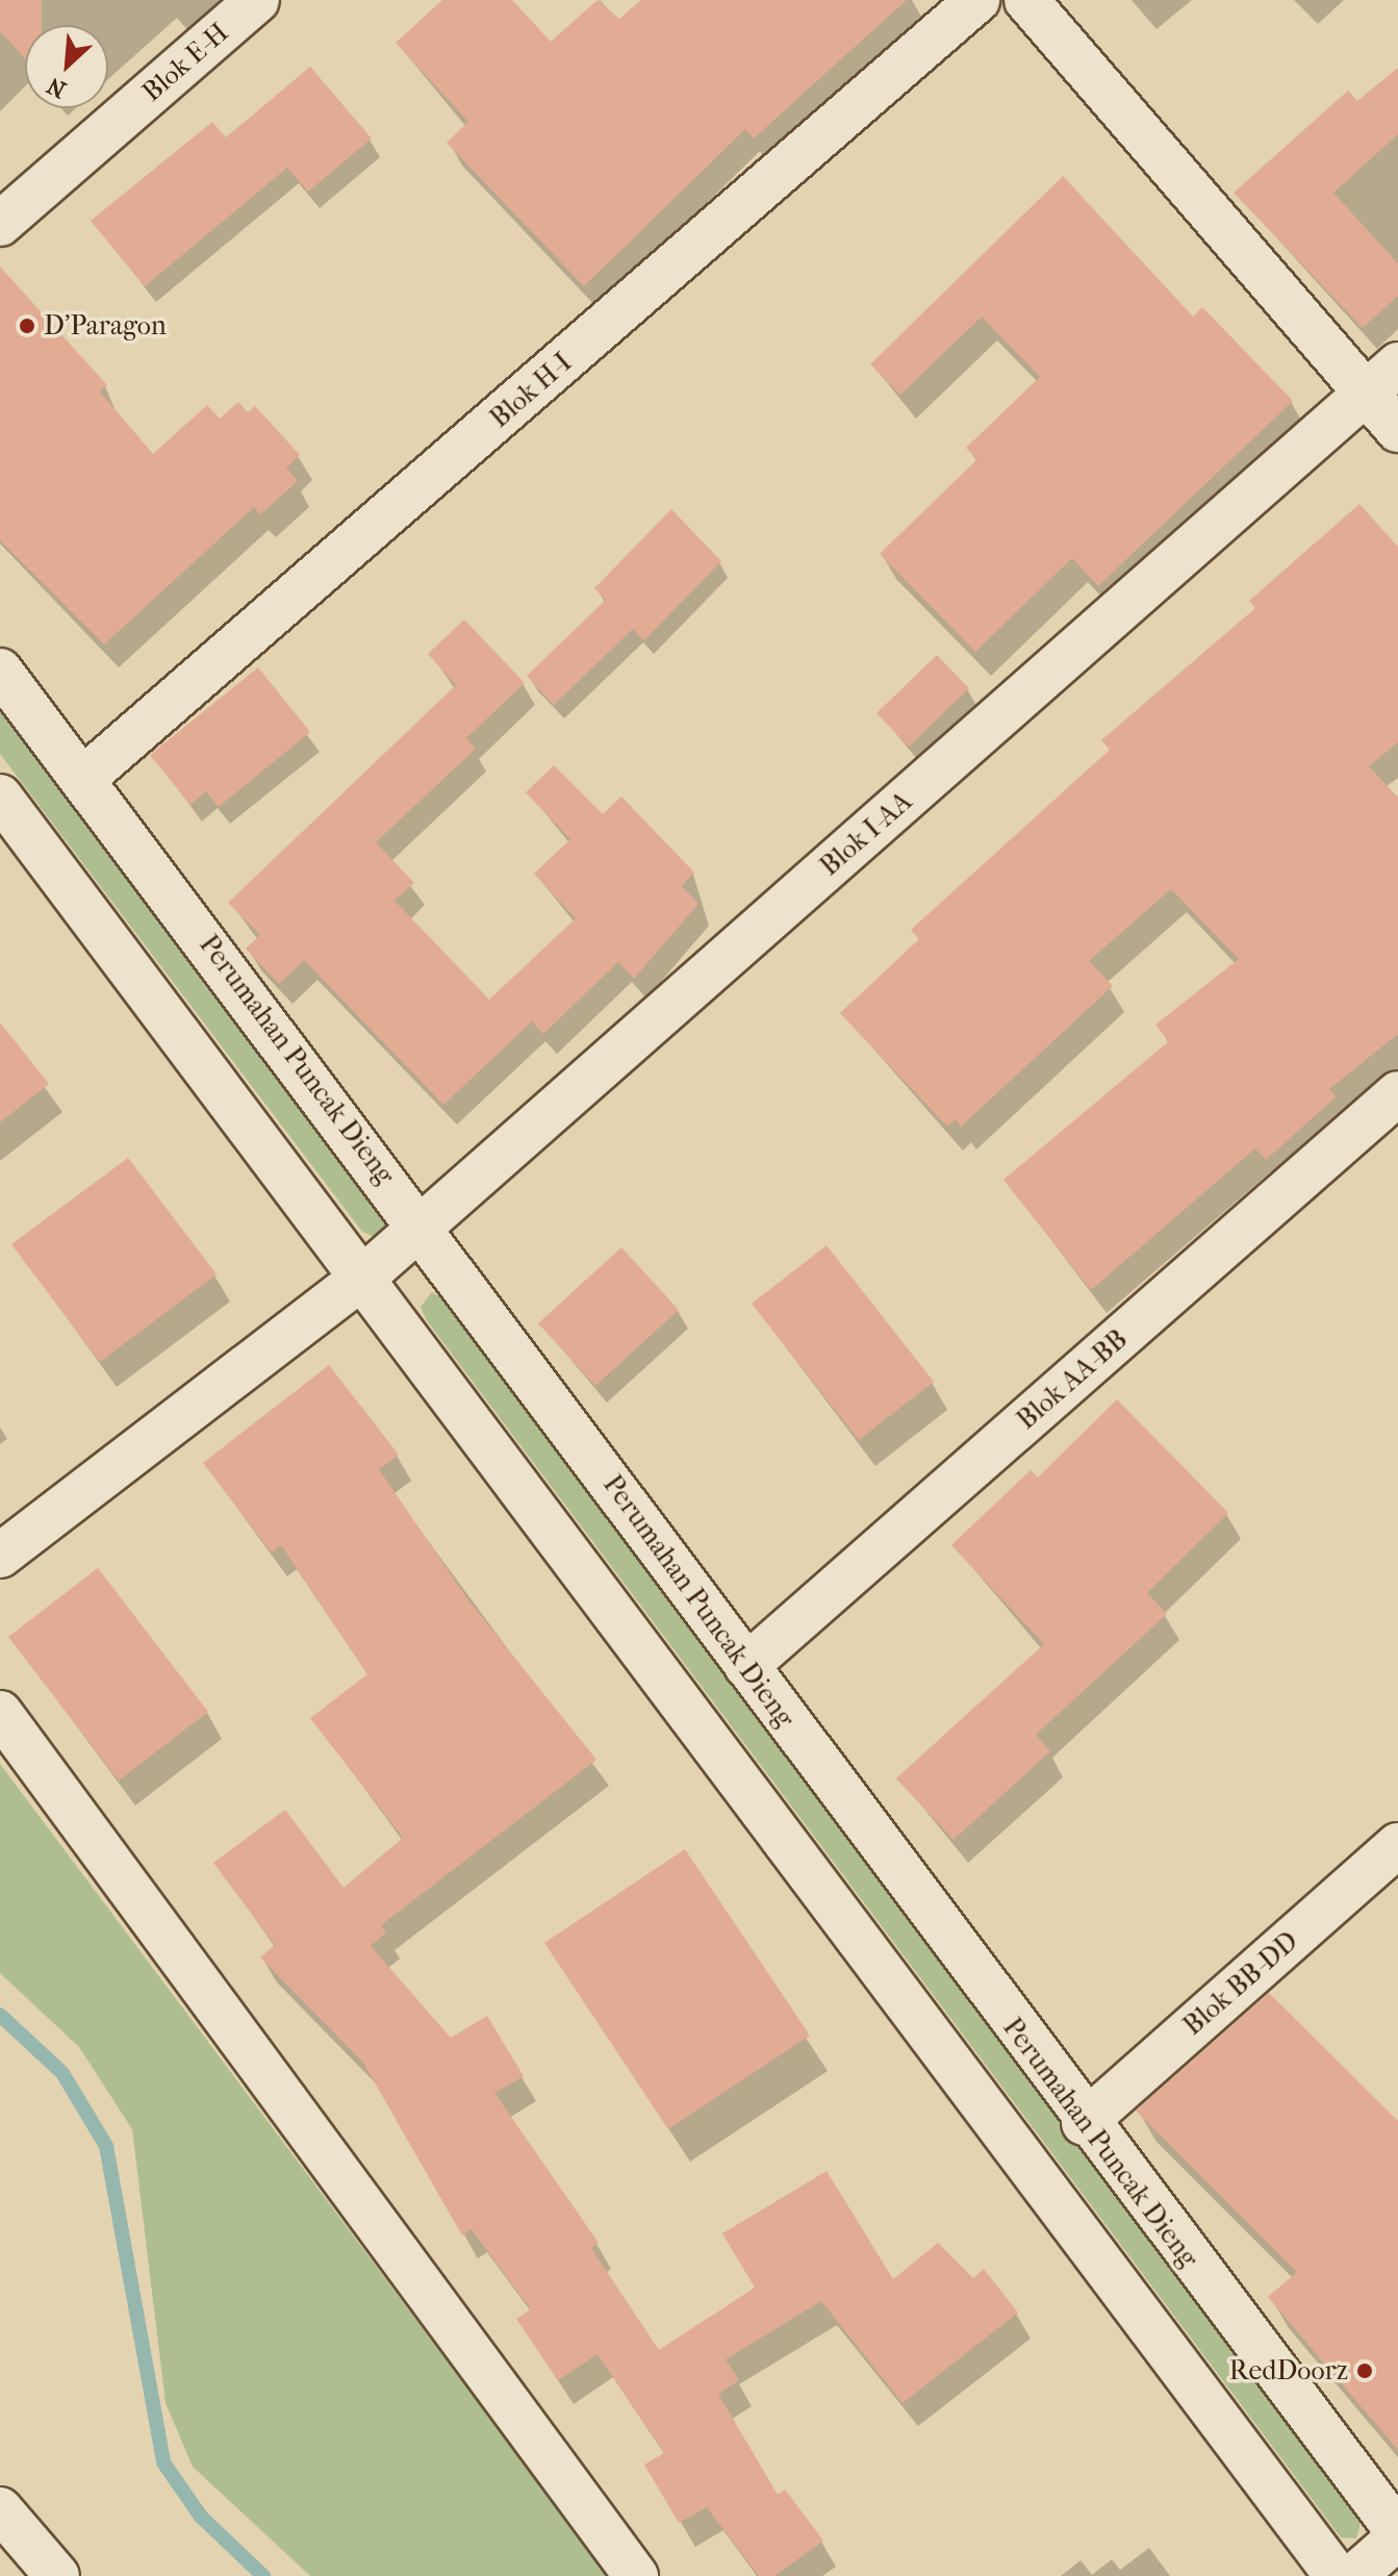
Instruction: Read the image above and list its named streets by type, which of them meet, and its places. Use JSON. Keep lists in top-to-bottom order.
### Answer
{
  "streets": {
    "street": [
      "Blok E-H",
      "Blok H-I",
      "Blok I-AA",
      "Perumahan Puncak Dieng",
      "Blok AA-BB",
      "Blok BB-DD"
    ]
  },
  "crossings": [
    ["Blok H-I", "Perumahan Puncak Dieng"],
    ["Blok I-AA", "Perumahan Puncak Dieng"],
    ["Perumahan Puncak Dieng", "Blok AA-BB"],
    ["Perumahan Puncak Dieng", "Blok BB-DD"]
  ],
  "places": ["D'Paragon", "RedDoorz"],
  "north": "bottom left"
}
